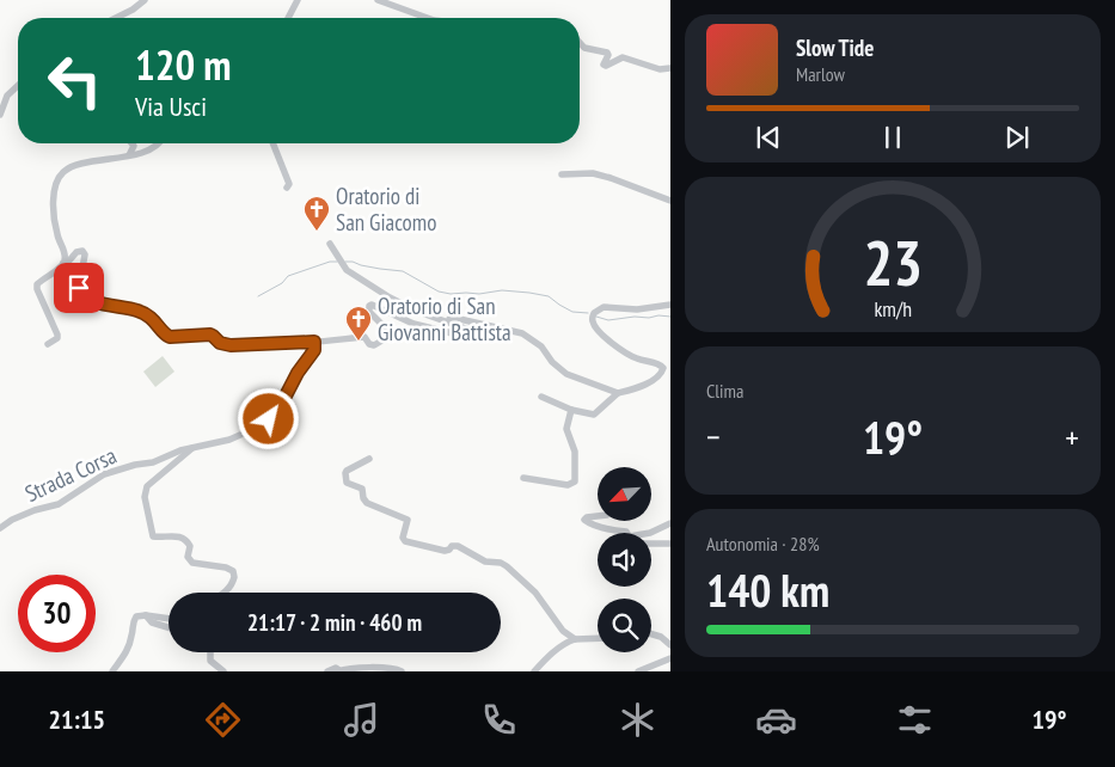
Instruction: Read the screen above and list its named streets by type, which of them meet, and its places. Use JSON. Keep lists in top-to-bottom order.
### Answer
{
  "streets": {
    "street": ["Strada Corsa"]
  },
  "places": {
    "church": ["Oratorio di San Giacomo", "Oratorio di San Giovanni Battista"]
  },
  "north": "bottom left",
  "page": {
    "turn": ["120 m", "Via Usci"],
    "song": ["Slow Tide", "Marlow"],
    "tile": [
      "Clima",
      ["Autonomia · 28%", "140 km"]
    ],
    "heat": ["−", "19°", "+"],
    "limit": "30",
    "trip": "21:17 · 2 min · 460 m",
    "tabs": ["21:15", "19°"],
    "gauge": ["23", "km/h"]
  }
}
